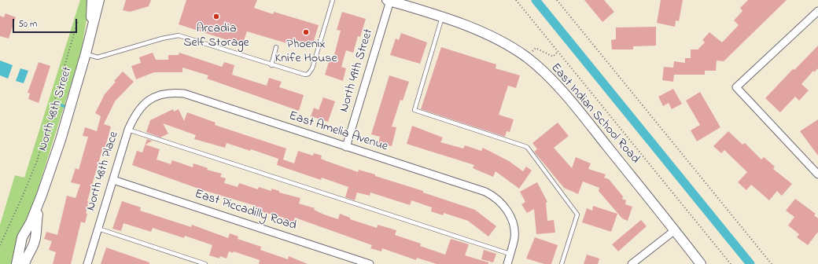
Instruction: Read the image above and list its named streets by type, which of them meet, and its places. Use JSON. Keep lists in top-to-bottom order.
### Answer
{
  "streets": {
    "main road": ["North 48th Street", "East Indian School Road"],
    "street": [
      "North 49th Street",
      "East Amelia Avenue",
      "North 48th Place",
      "East Piccadilly Road"
    ]
  },
  "crossings": [
    ["North 49th Street", "East Indian School Road"],
    ["North 49th Street", "East Amelia Avenue"],
    ["East Amelia Avenue", "North 48th Place"],
    ["North 48th Place", "East Piccadilly Road"]
  ],
  "places": ["Arcadia Self Storage", "Phoenix Knife House"],
  "scale_bar": "50 m"
}
